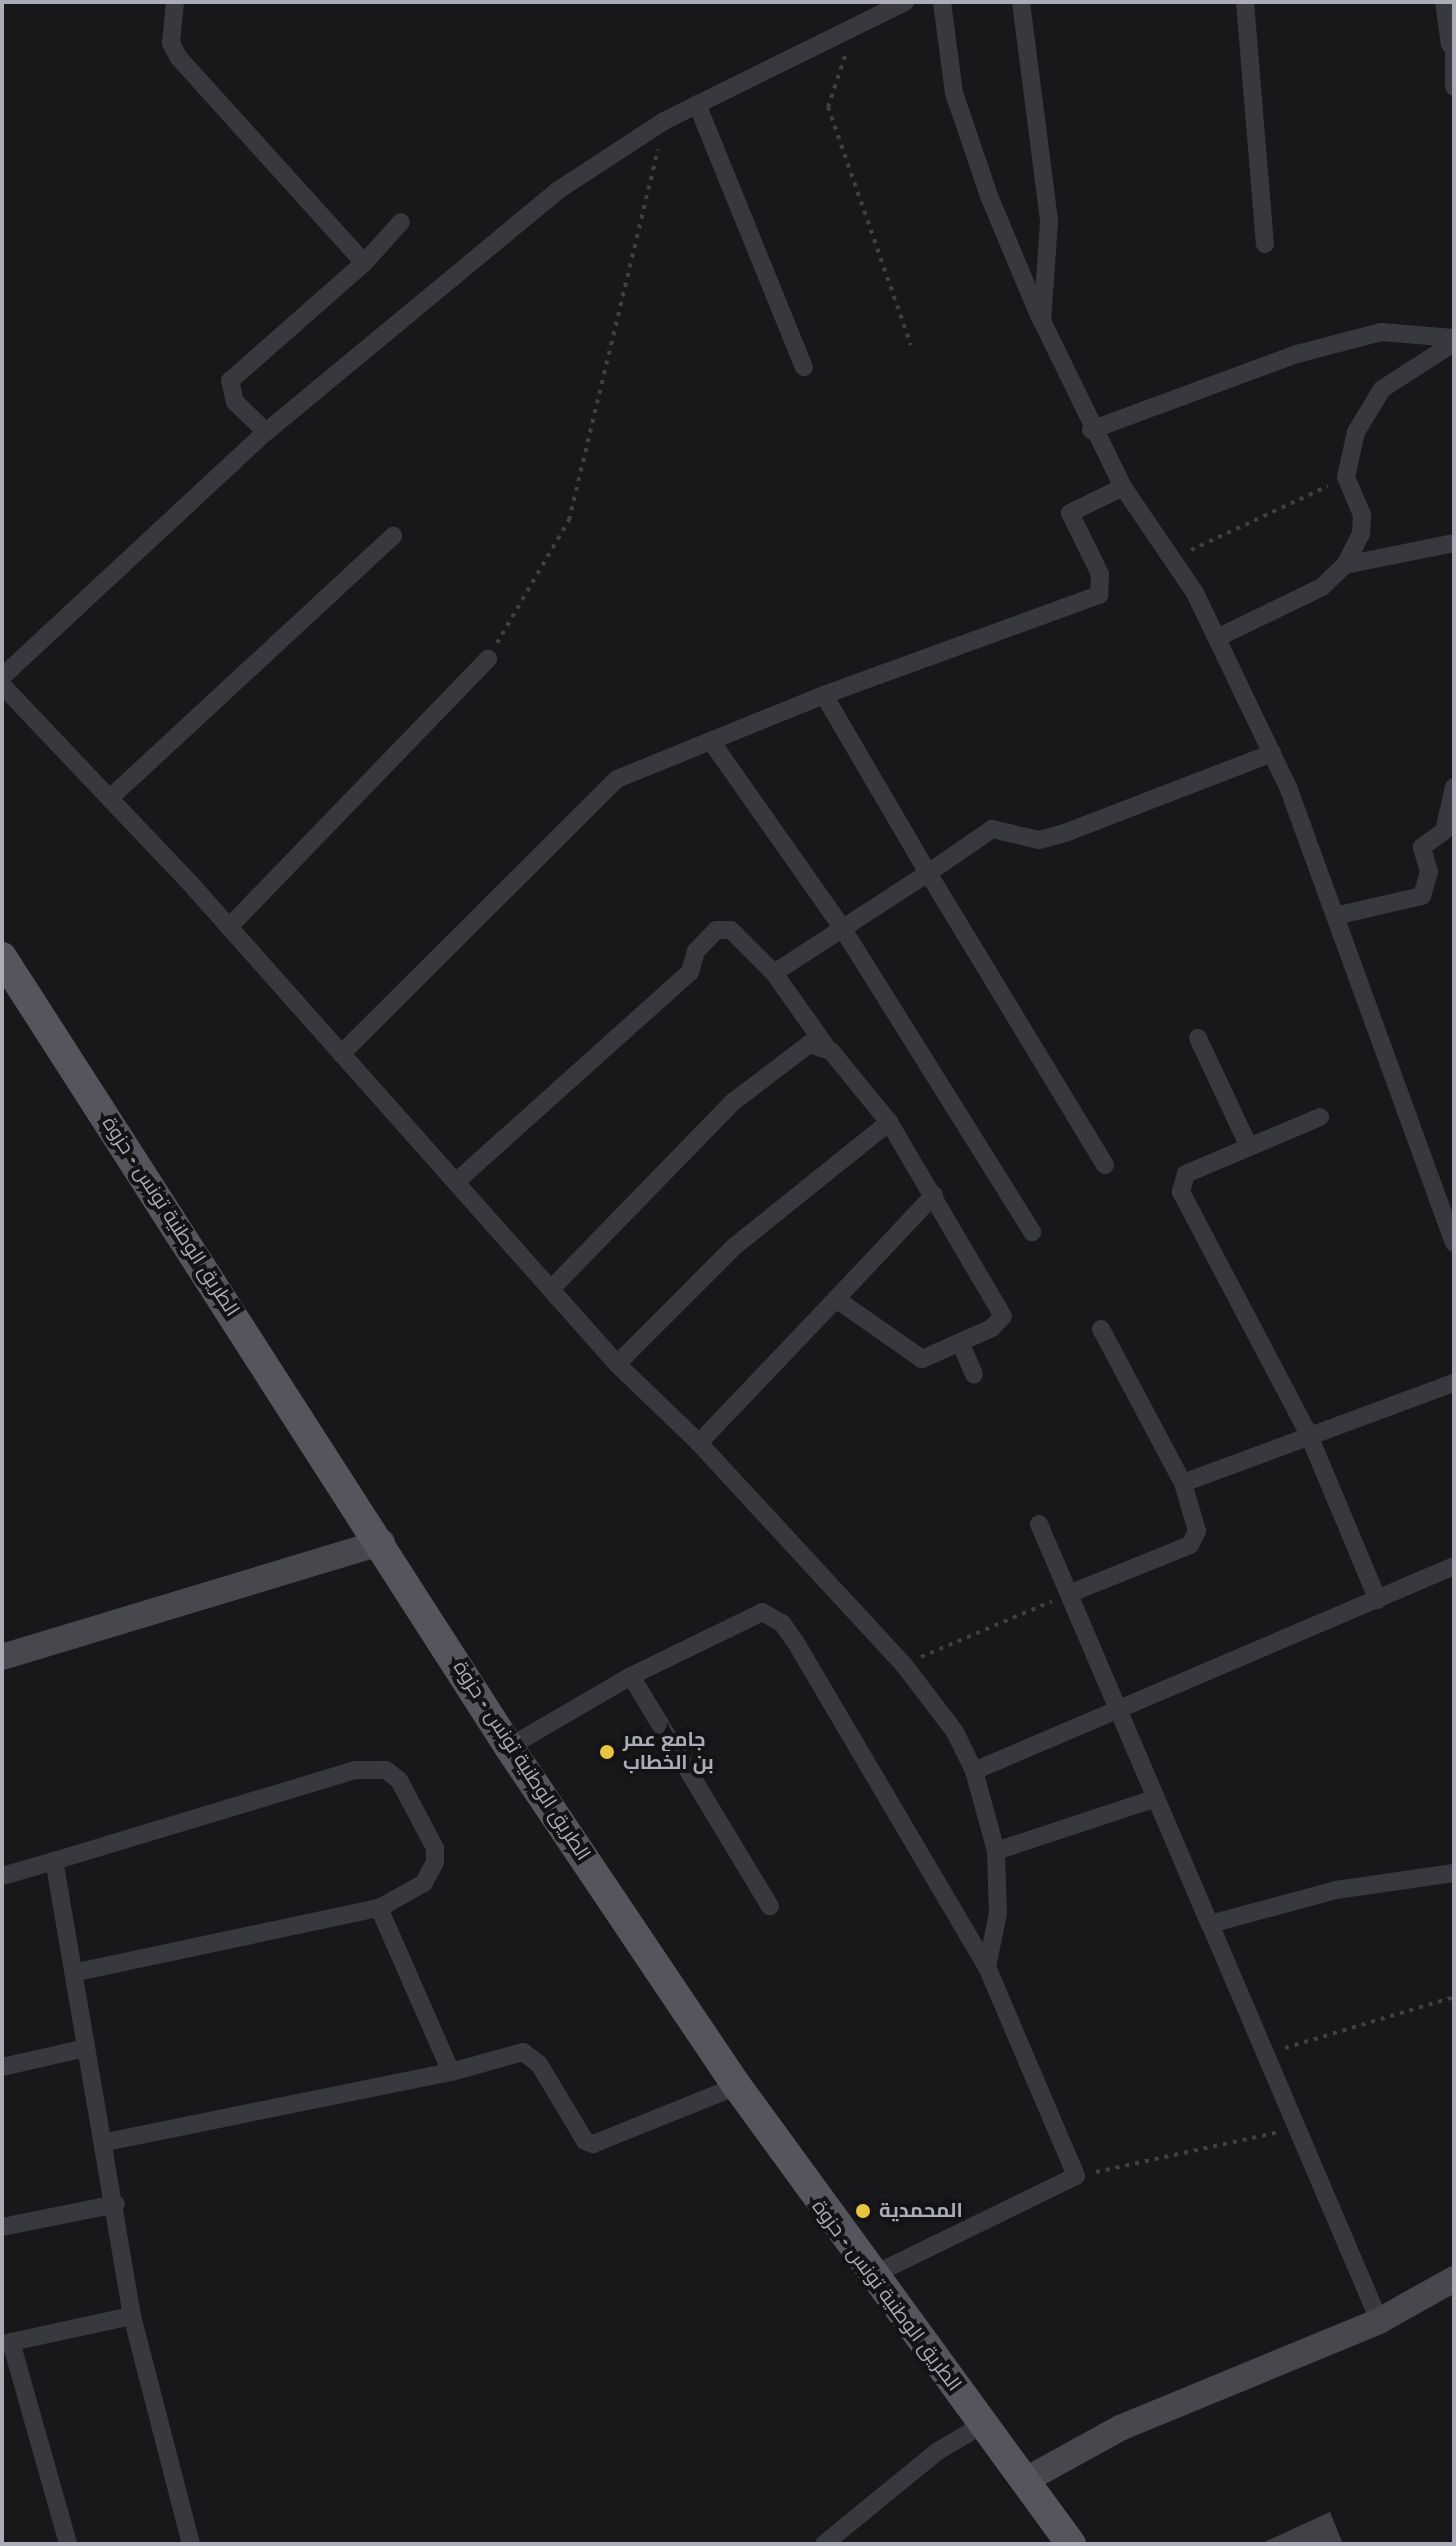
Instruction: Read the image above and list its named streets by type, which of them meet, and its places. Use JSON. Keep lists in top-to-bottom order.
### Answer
{
  "streets": {
    "main road": ["الطريق الوطنية تونس - حزوة"]
  },
  "places": ["جامع عمر بن الخطاب", "المحمدية"]
}
